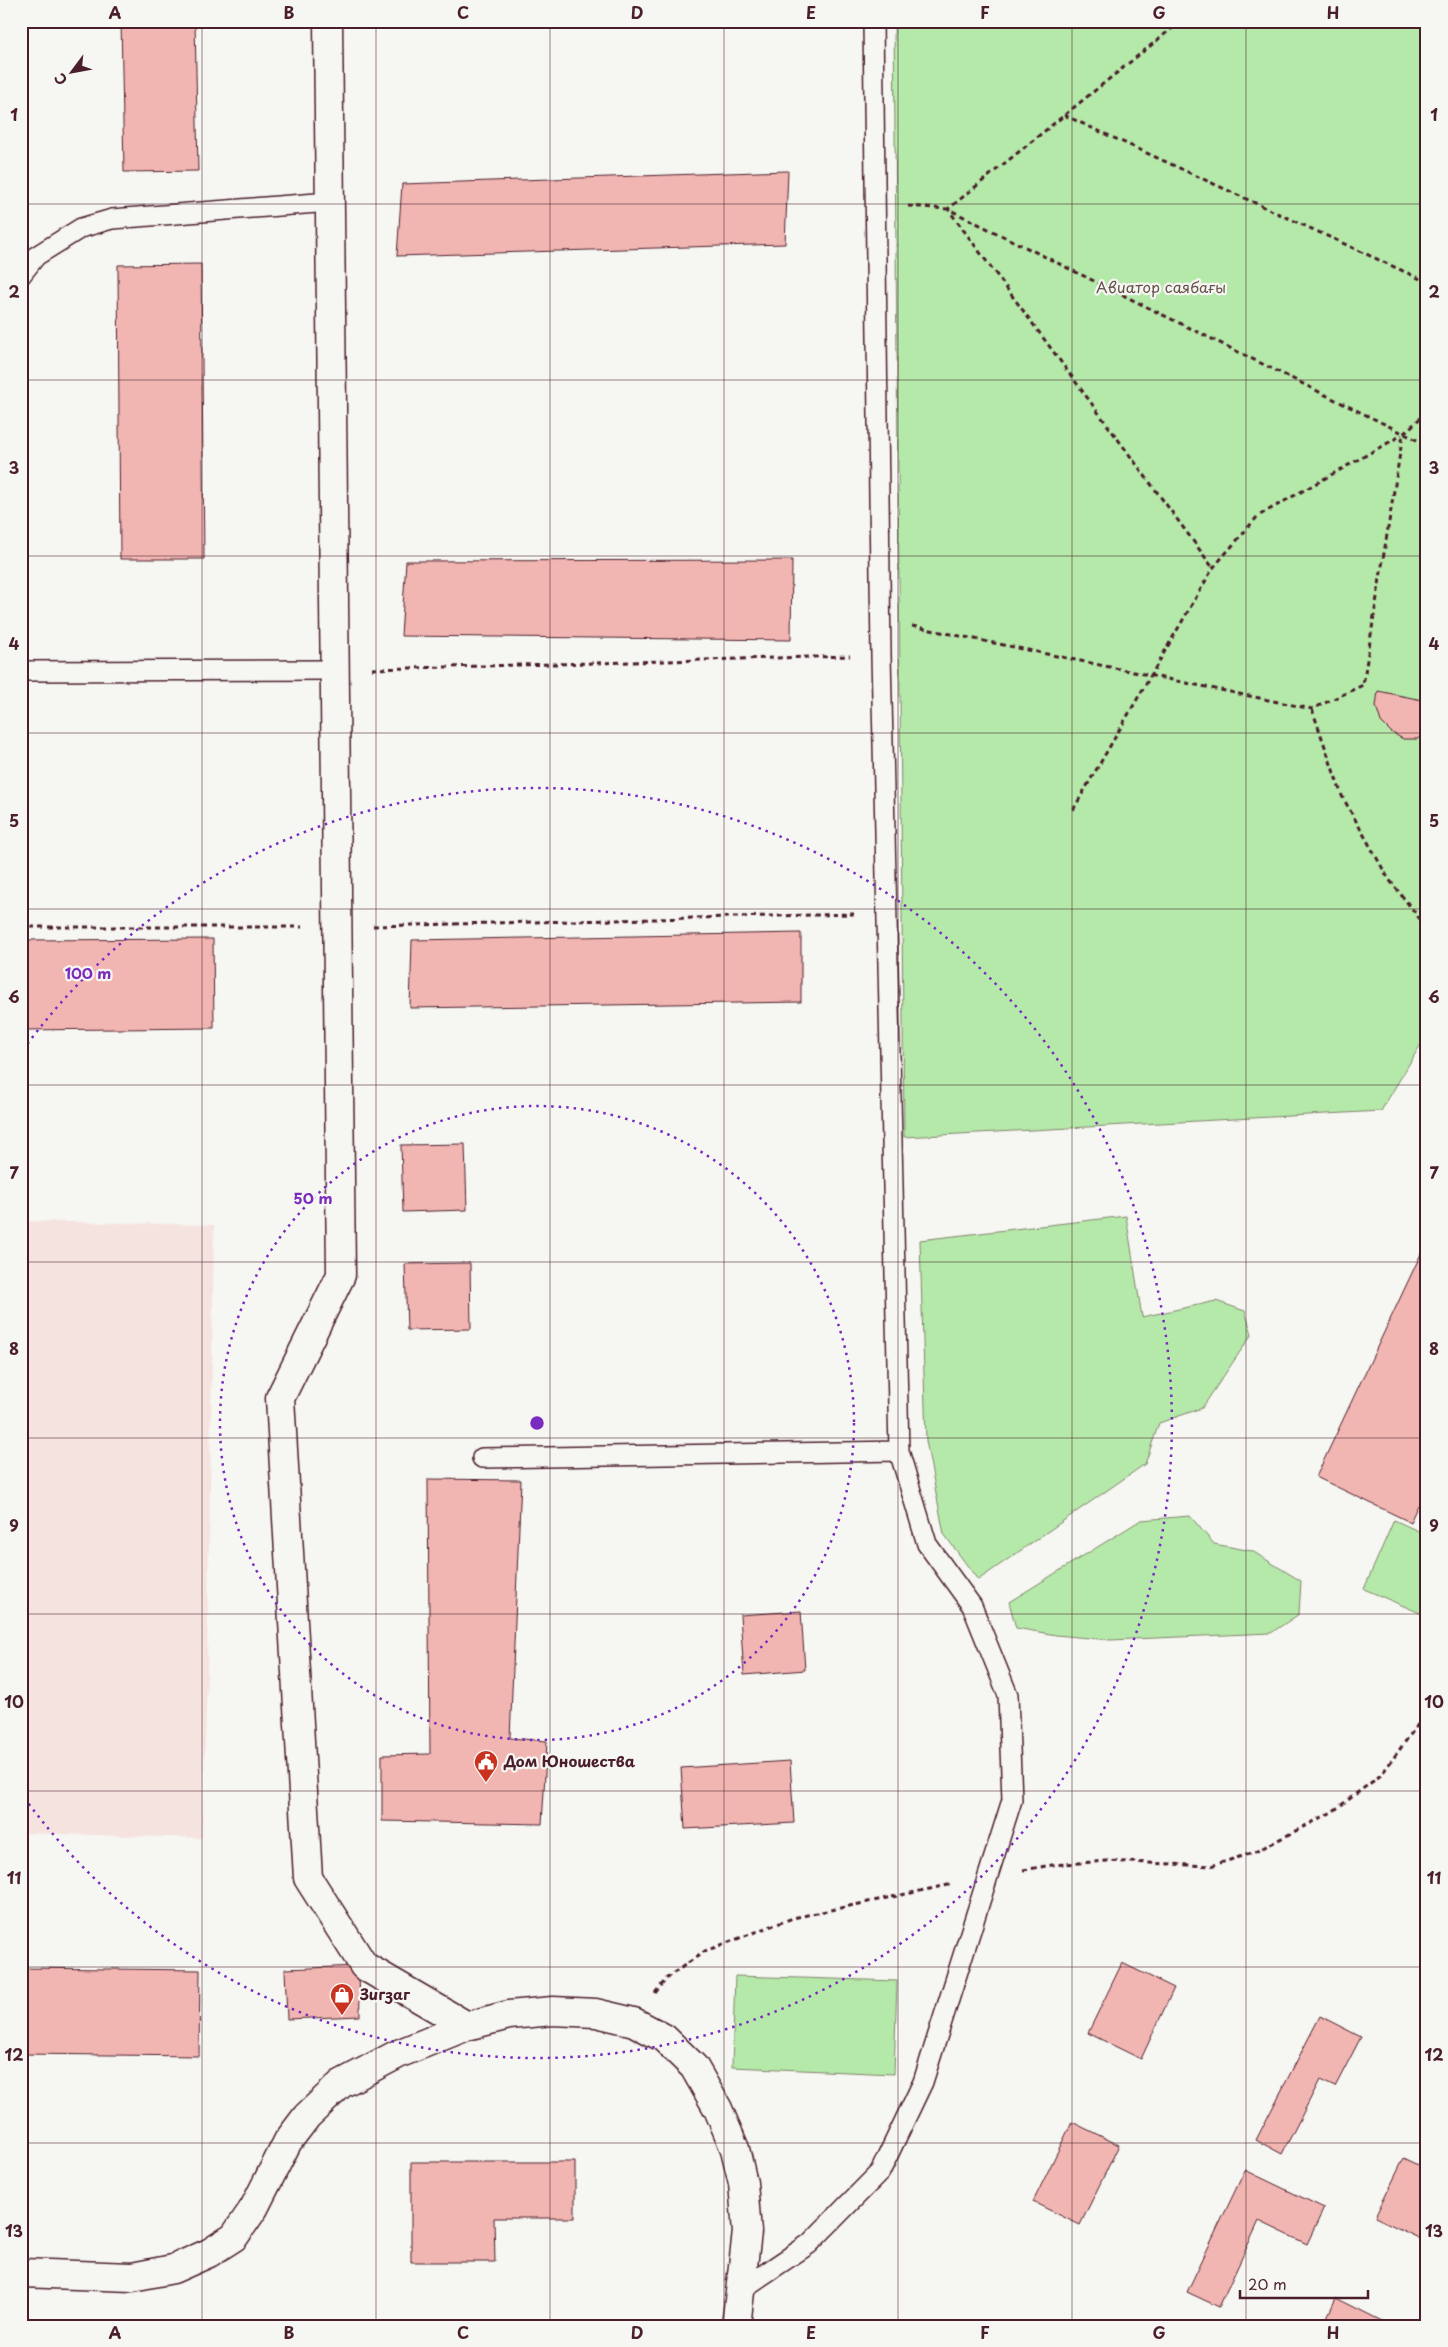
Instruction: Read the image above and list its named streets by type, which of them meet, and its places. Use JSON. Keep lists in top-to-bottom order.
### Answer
{
  "parks": ["Авиатор саябағы"],
  "places": {
    "public building": ["Дом Юношества"],
    "shop": ["Зигзаг"]
  },
  "scale_bar": "20 m",
  "north": "bottom left",
  "grid": {
    "columns": [
      "A",
      "B",
      "C",
      "D",
      "E",
      "F",
      "G",
      "H"
    ],
    "rows": [
      "1",
      "2",
      "3",
      "4",
      "5",
      "6",
      "7",
      "8",
      "9",
      "10",
      "11",
      "12",
      "13"
    ]
  },
  "rings": ["100 m", "50 m"]
}
